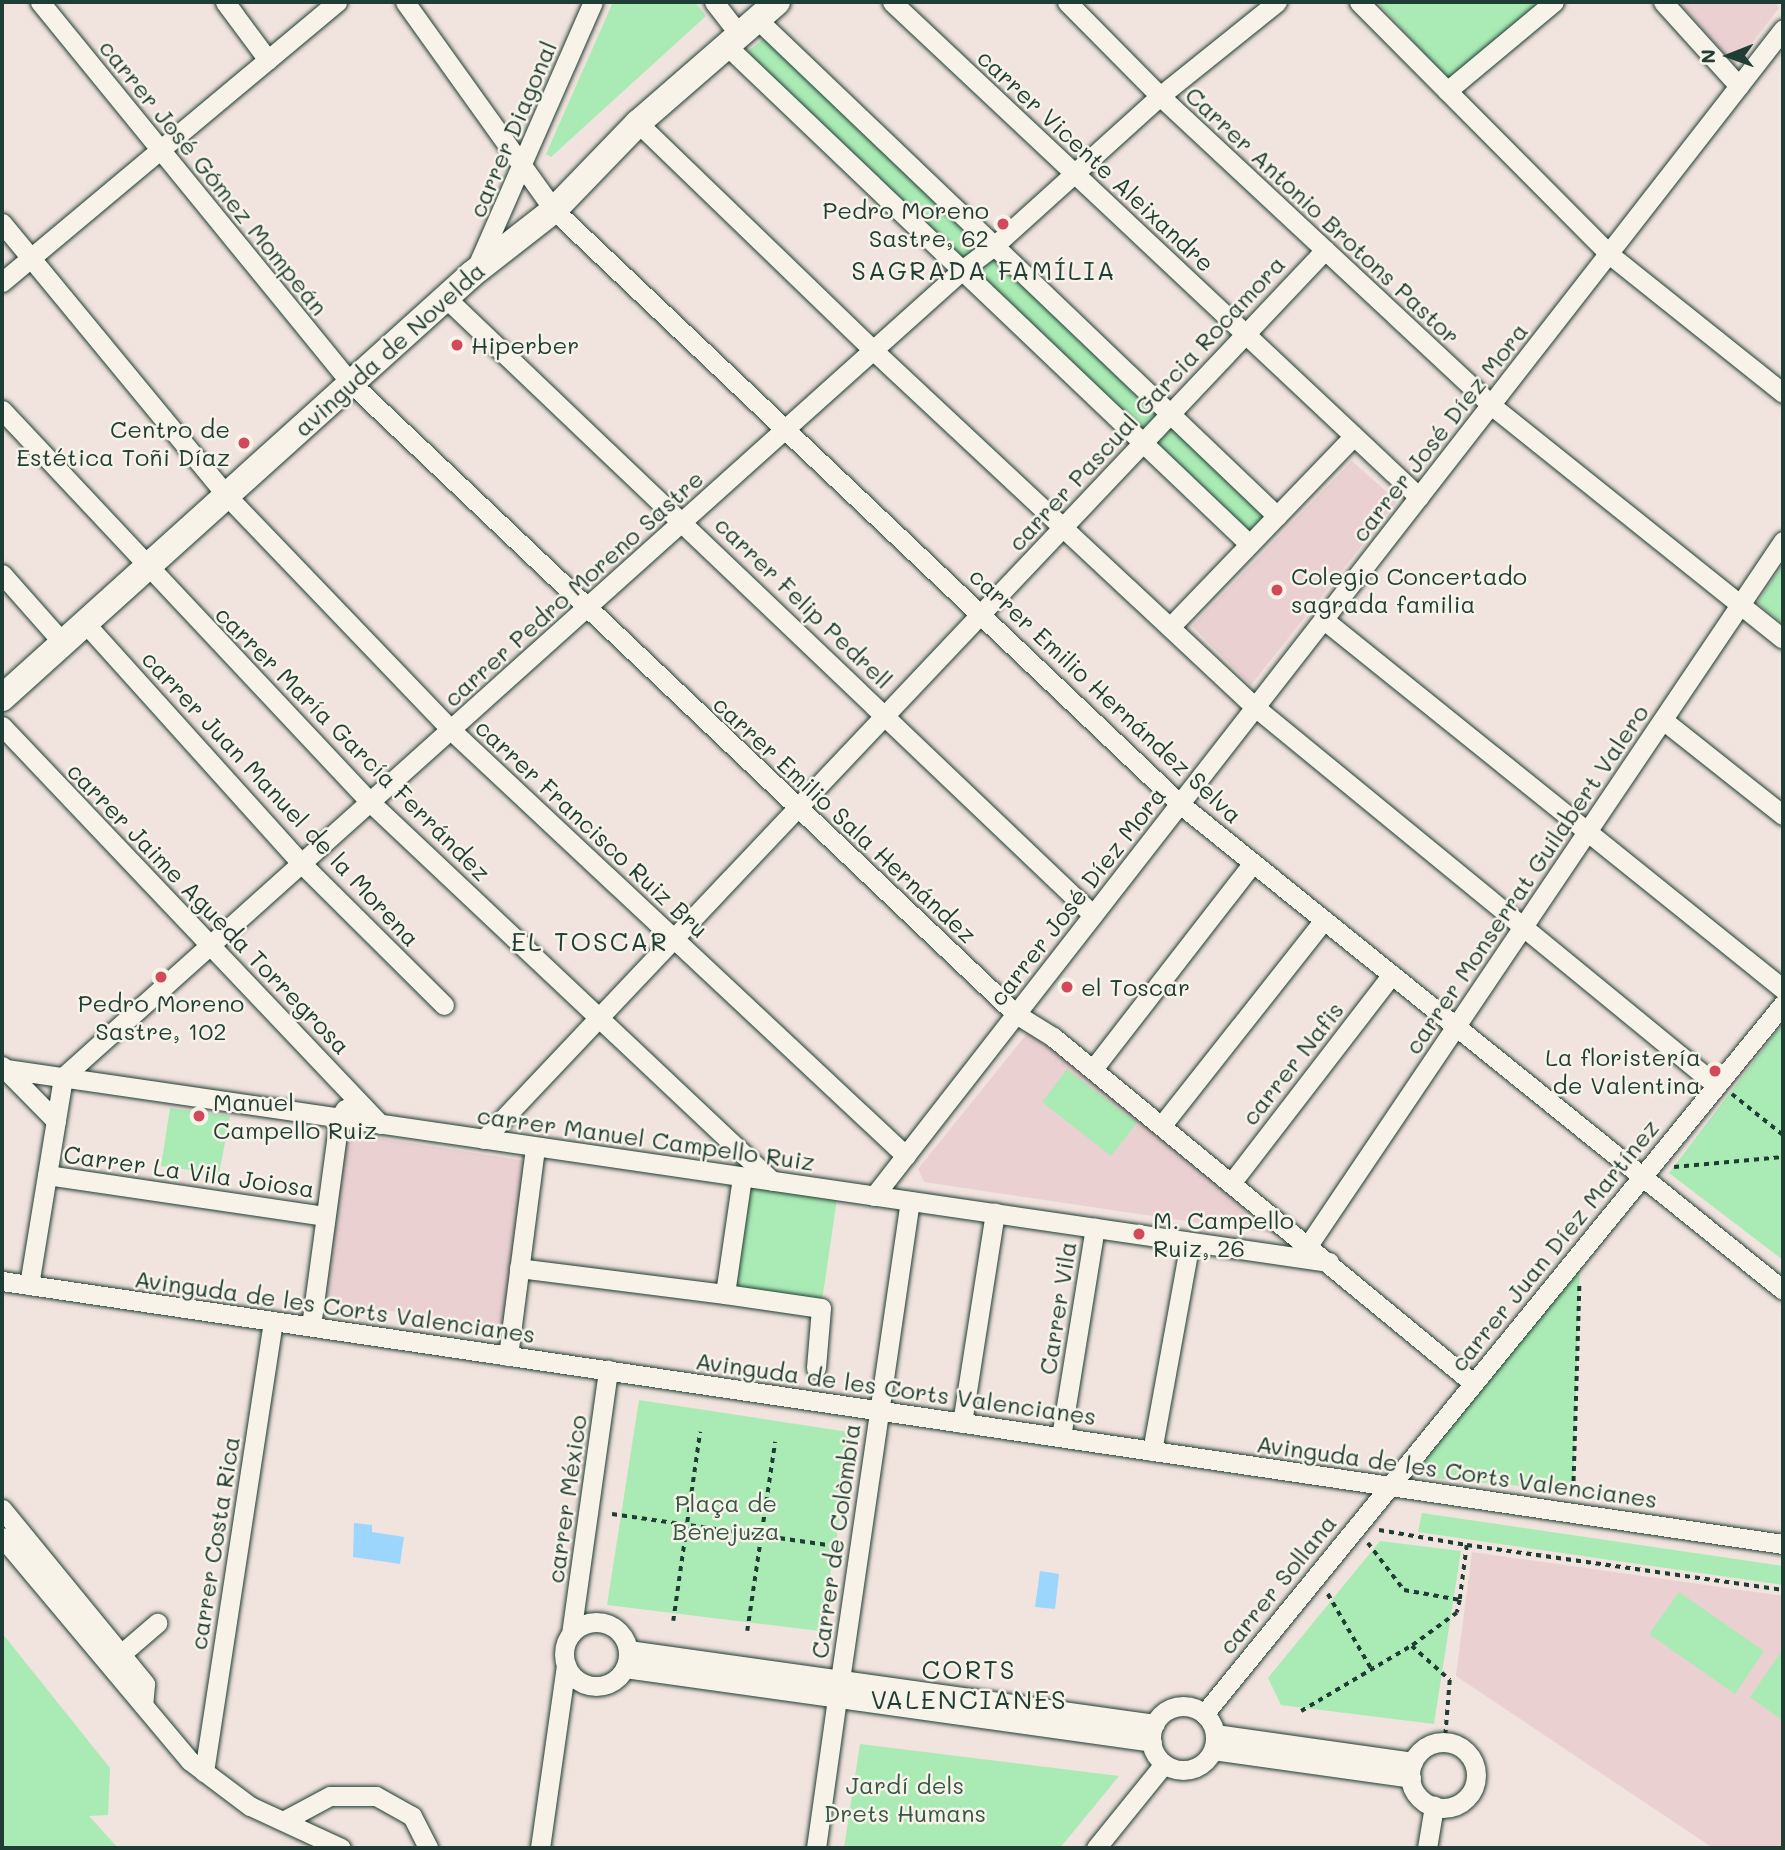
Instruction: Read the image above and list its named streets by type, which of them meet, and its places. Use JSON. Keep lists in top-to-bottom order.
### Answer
{
  "streets": {
    "main road": ["avinguda de Novelda"],
    "street": [
      "carrer Diagonal",
      "carrer Vicente Aleixandre",
      "carrer José Gómez Mompeán",
      "Carrer Antonio Brotons Pastor",
      "carrer Pascual Garcia Rocamora",
      "carrer José Díez Mora",
      "carrer Pedro Moreno Sastre",
      "carrer Felip Pedrell",
      "carrer Emilio Hernández Selva",
      "carrer María García Ferrández",
      "carrer Juan Manuel de la Morena",
      "carrer Emilio Sala Hernández",
      "carrer Francisco Ruiz Bru",
      "carrer Monserrat Guilabert Valero",
      "carrer Jaime Agueda Torregrosa",
      "carrer Nafis",
      "carrer Manuel Campello Ruiz",
      "Carrer La Vila Joiosa",
      "carrer Juan Díez Martínez",
      "Avinguda de les Corts Valencianes",
      "Carrer Vila",
      "carrer México",
      "Carrer de Colòmbia",
      "carrer Costa Rica",
      "carrer Sollana"
    ]
  },
  "crossings": [
    ["carrer Diagonal", "avinguda de Novelda"],
    ["carrer Diagonal", "carrer Emilio Hernández Selva"],
    ["carrer Vicente Aleixandre", "carrer Pascual Garcia Rocamora"],
    ["carrer Vicente Aleixandre", "carrer José Díez Mora"],
    ["carrer Vicente Aleixandre", "carrer Pedro Moreno Sastre"],
    ["carrer José Gómez Mompeán", "avinguda de Novelda"],
    ["carrer José Gómez Mompeán", "carrer Emilio Sala Hernández"],
    ["Carrer Antonio Brotons Pastor", "carrer Pascual Garcia Rocamora"],
    ["Carrer Antonio Brotons Pastor", "carrer José Díez Mora"],
    ["Carrer Antonio Brotons Pastor", "carrer Pedro Moreno Sastre"],
    ["Carrer Antonio Brotons Pastor", "carrer Monserrat Guilabert Valero"],
    ["avinguda de Novelda", "carrer Felip Pedrell"],
    ["avinguda de Novelda", "carrer Emilio Hernández Selva"],
    ["avinguda de Novelda", "carrer María García Ferrández"],
    ["avinguda de Novelda", "carrer Juan Manuel de la Morena"],
    ["avinguda de Novelda", "carrer Emilio Sala Hernández"],
    ["avinguda de Novelda", "carrer Francisco Ruiz Bru"],
    ["carrer Pascual Garcia Rocamora", "carrer Felip Pedrell"],
    ["carrer Pascual Garcia Rocamora", "carrer Emilio Hernández Selva"],
    ["carrer Pascual Garcia Rocamora", "carrer María García Ferrández"],
    ["carrer Pascual Garcia Rocamora", "carrer Emilio Sala Hernández"],
    ["carrer Pascual Garcia Rocamora", "carrer Francisco Ruiz Bru"],
    ["carrer Pascual Garcia Rocamora", "carrer Manuel Campello Ruiz"],
    ["carrer José Díez Mora", "carrer Felip Pedrell"],
    ["carrer José Díez Mora", "carrer Emilio Hernández Selva"],
    ["carrer José Díez Mora", "carrer Emilio Sala Hernández"],
    ["carrer José Díez Mora", "carrer Francisco Ruiz Bru"],
    ["carrer José Díez Mora", "carrer Manuel Campello Ruiz"],
    ["carrer Pedro Moreno Sastre", "carrer Felip Pedrell"],
    ["carrer Pedro Moreno Sastre", "carrer Emilio Hernández Selva"],
    ["carrer Pedro Moreno Sastre", "carrer María García Ferrández"],
    ["carrer Pedro Moreno Sastre", "carrer Juan Manuel de la Morena"],
    ["carrer Pedro Moreno Sastre", "carrer Emilio Sala Hernández"],
    ["carrer Pedro Moreno Sastre", "carrer Francisco Ruiz Bru"],
    ["carrer Pedro Moreno Sastre", "carrer Jaime Agueda Torregrosa"],
    ["carrer Pedro Moreno Sastre", "carrer Manuel Campello Ruiz"],
    ["carrer Emilio Hernández Selva", "carrer Monserrat Guilabert Valero"],
    ["carrer Emilio Hernández Selva", "carrer Nafis"],
    ["carrer Emilio Hernández Selva", "carrer Juan Díez Martínez"],
    ["carrer María García Ferrández", "carrer Manuel Campello Ruiz"],
    ["carrer Emilio Sala Hernández", "carrer Monserrat Guilabert Valero"],
    ["carrer Emilio Sala Hernández", "carrer Nafis"],
    ["carrer Emilio Sala Hernández", "carrer Manuel Campello Ruiz"],
    ["carrer Emilio Sala Hernández", "carrer Juan Díez Martínez"],
    ["carrer Jaime Agueda Torregrosa", "carrer Manuel Campello Ruiz"],
    ["carrer Jaime Agueda Torregrosa", "Carrer La Vila Joiosa"],
    ["carrer Manuel Campello Ruiz", "Carrer La Vila Joiosa"],
    ["carrer Manuel Campello Ruiz", "Carrer Vila"],
    ["carrer Manuel Campello Ruiz", "Carrer de Colòmbia"],
    ["Carrer La Vila Joiosa", "Avinguda de les Corts Valencianes"],
    ["carrer Juan Díez Martínez", "Avinguda de les Corts Valencianes"],
    ["carrer Juan Díez Martínez", "carrer Sollana"],
    ["Avinguda de les Corts Valencianes", "Carrer Vila"],
    ["Avinguda de les Corts Valencianes", "carrer México"],
    ["Avinguda de les Corts Valencianes", "Carrer de Colòmbia"],
    ["Avinguda de les Corts Valencianes", "carrer Costa Rica"],
    ["Avinguda de les Corts Valencianes", "carrer Sollana"]
  ],
  "districts": ["SAGRADA FAMÍLIA", "EL TOSCAR", "CORTS VALENCIANES"],
  "parks": ["Plaça de Benejuza", "Jardí dels Drets Humans"],
  "places": [
    "Pedro Moreno Sastre, 62",
    "Hiperber",
    "Centro de Estética Toñi Díaz",
    "Colegio Concertado sagrada familia",
    "Pedro Moreno Sastre, 102",
    "el Toscar",
    "La floristería de Valentina",
    "Manuel Campello Ruiz",
    "M. Campello Ruiz, 26"
  ],
  "north": "left"
}
